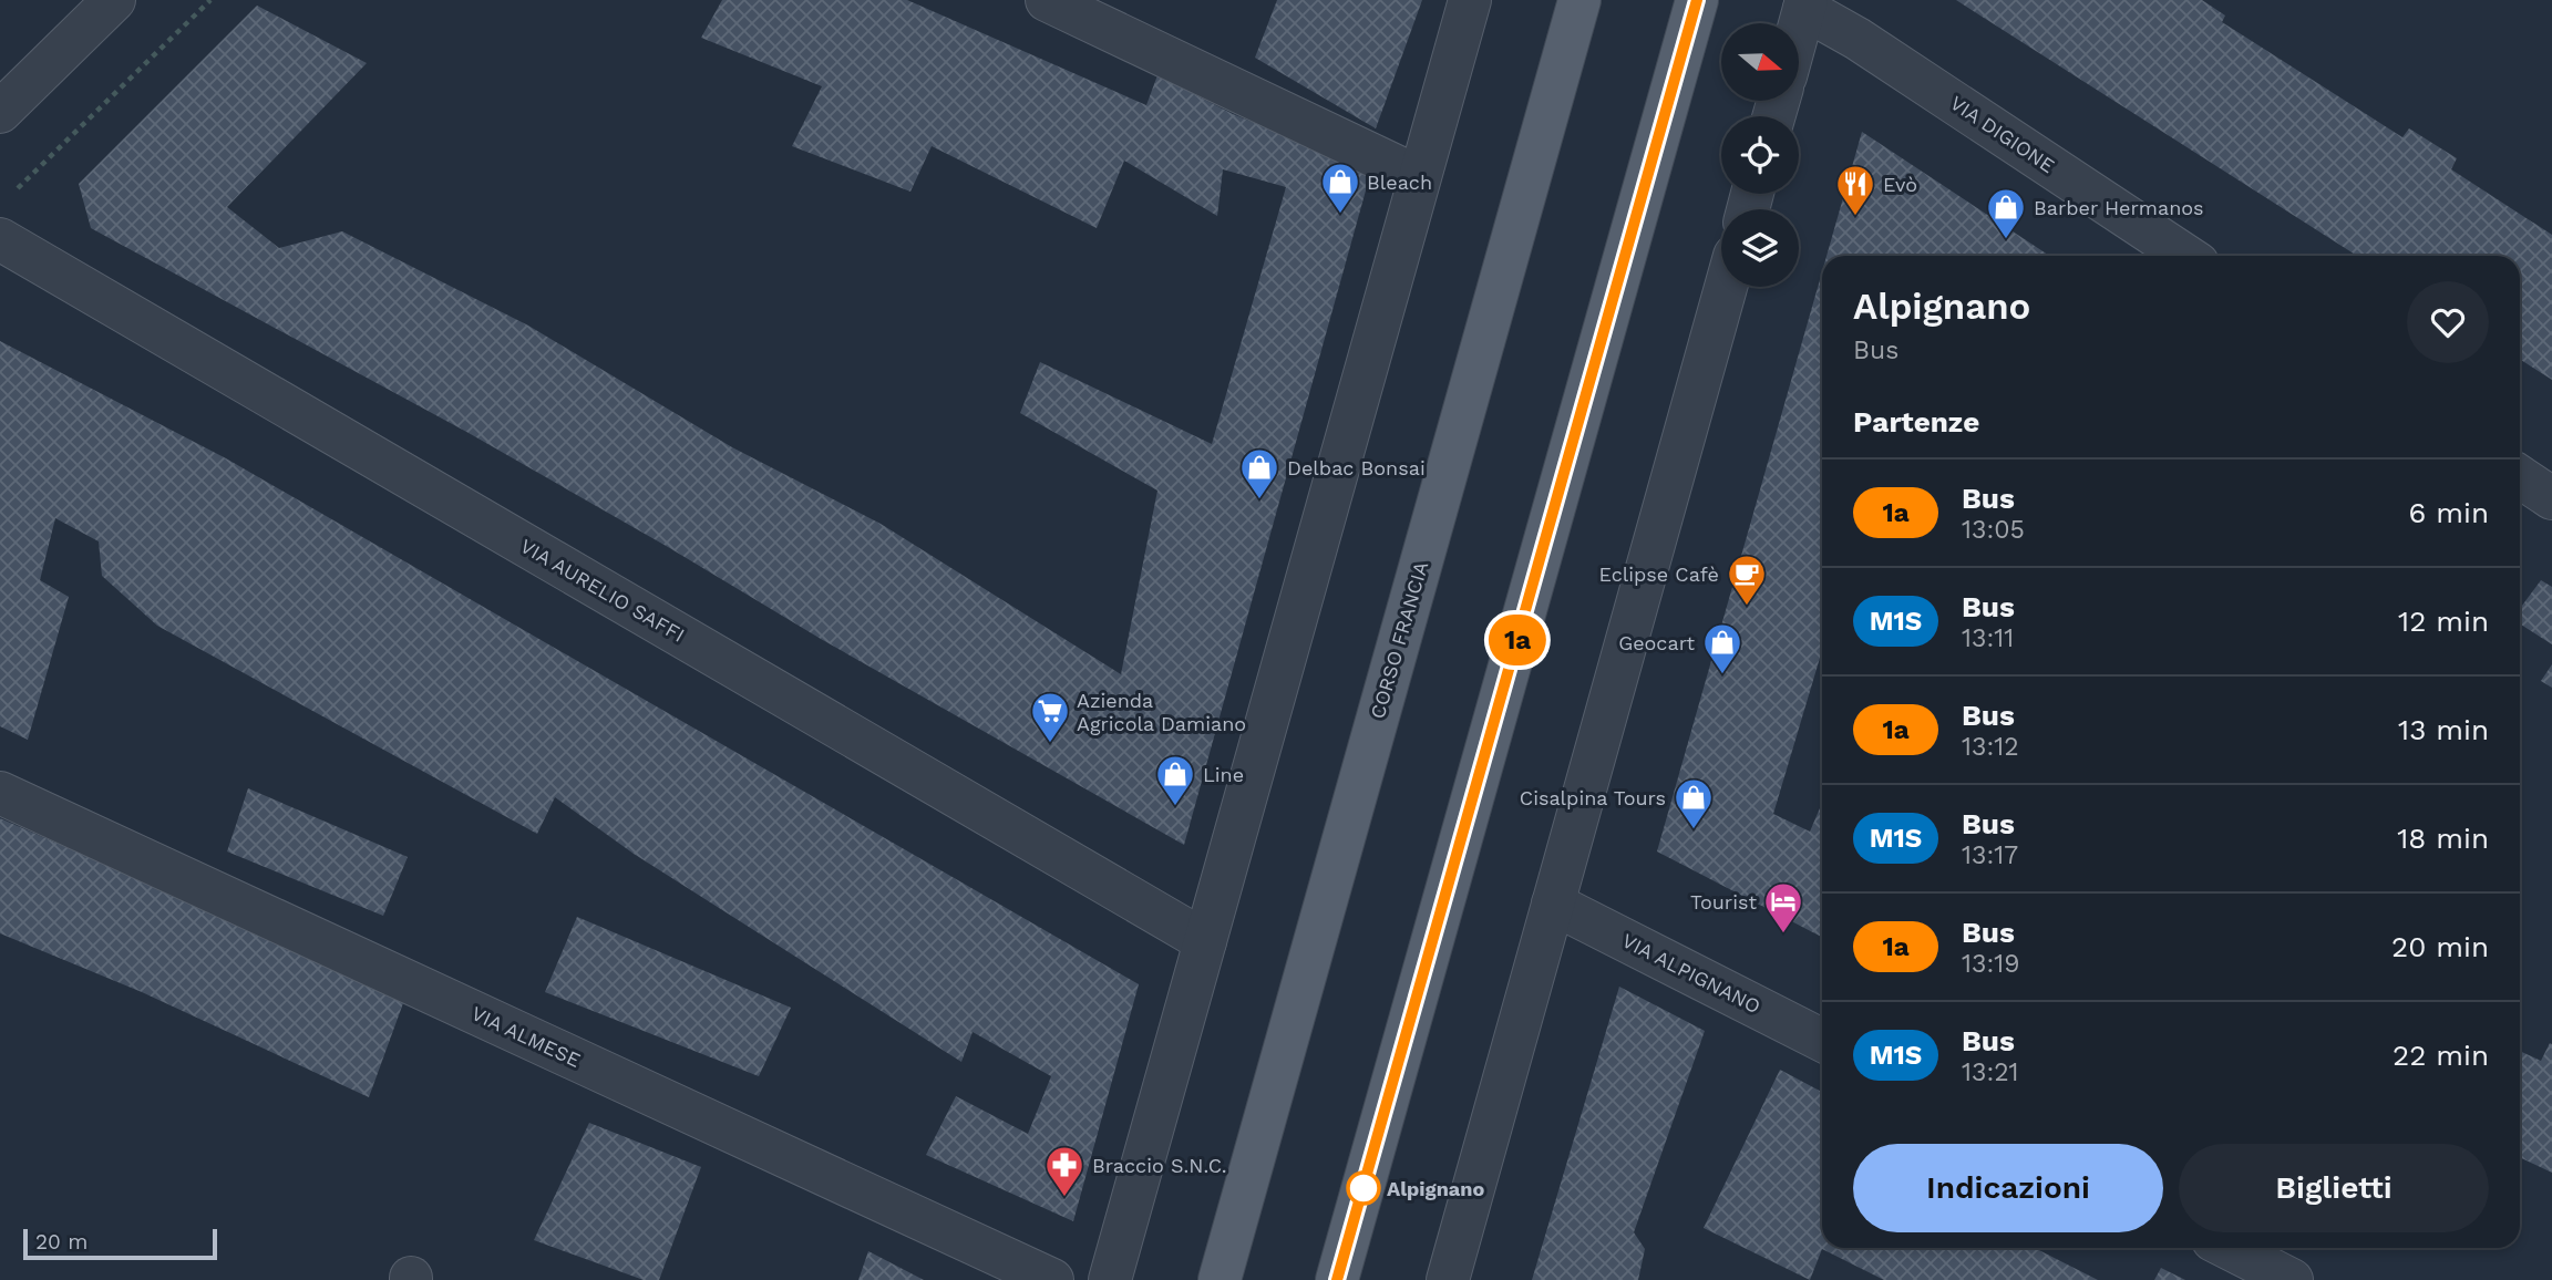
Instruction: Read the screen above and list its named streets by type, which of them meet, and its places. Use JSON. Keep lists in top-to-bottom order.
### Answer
{
  "streets": {
    "main road": ["CORSO FRANCIA"],
    "street": [
      "VIA DIGIONE",
      "VIA AURELIO SAFFI",
      "VIA ALPIGNANO",
      "VIA ALMESE"
    ]
  },
  "places": {
    "shop": [
      "Bleach",
      "Barber Hermanos",
      "Delbac Bonsai",
      "Geocart",
      "Line",
      "Cisalpina Tours"
    ],
    "restaurant": ["Evò"],
    "cafe": ["Eclipse Cafè"],
    "supermarket": ["Azienda Agricola Damiano"],
    "hotel": ["Tourist"],
    "other": ["Alpignano"],
    "pharmacy": ["Braccio S.N.C."]
  },
  "lines": ["bus line 1a"],
  "scale_bar": "20 m",
  "north": "right",
  "page": {
    "on_map": "1a",
    "heading": [
      ["Alpignano", "Bus"],
      "Partenze"
    ],
    "list": [
      {
        "mark": "1a",
        "name": "Bus",
        "note": "13:05",
        "value": "6 min"
      },
      {
        "mark": "M1S",
        "name": "Bus",
        "note": "13:11",
        "value": "12 min"
      },
      {
        "mark": "1a",
        "name": "Bus",
        "note": "13:12",
        "value": "13 min"
      },
      {
        "mark": "M1S",
        "name": "Bus",
        "note": "13:17",
        "value": "18 min"
      },
      {
        "mark": "1a",
        "name": "Bus",
        "note": "13:19",
        "value": "20 min"
      },
      {
        "mark": "M1S",
        "name": "Bus",
        "note": "13:21",
        "value": "22 min"
      }
    ],
    "buttons": ["Indicazioni", "Biglietti"],
    "scale": "20 m"
  }
}
